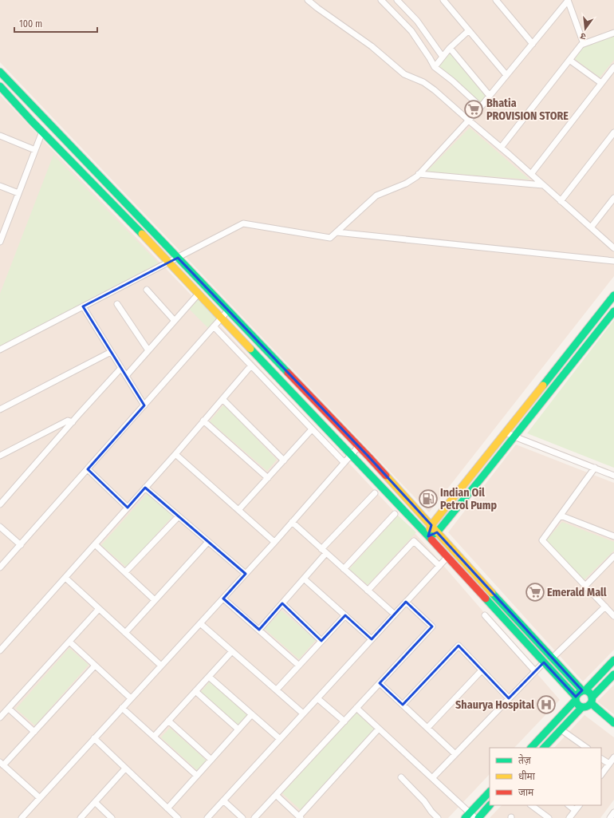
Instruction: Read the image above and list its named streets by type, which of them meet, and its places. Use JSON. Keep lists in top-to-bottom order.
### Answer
{
  "places": {
    "supermarket": ["Bhatia PROVISION STORE", "Emerald Mall"],
    "fuel station": ["Indian Oil Petrol Pump"],
    "hospital": ["Shaurya Hospital"]
  },
  "legend": ["तेज़", "धीमा", "जाम"],
  "scale_bar": "100 m",
  "north": "bottom"
}
